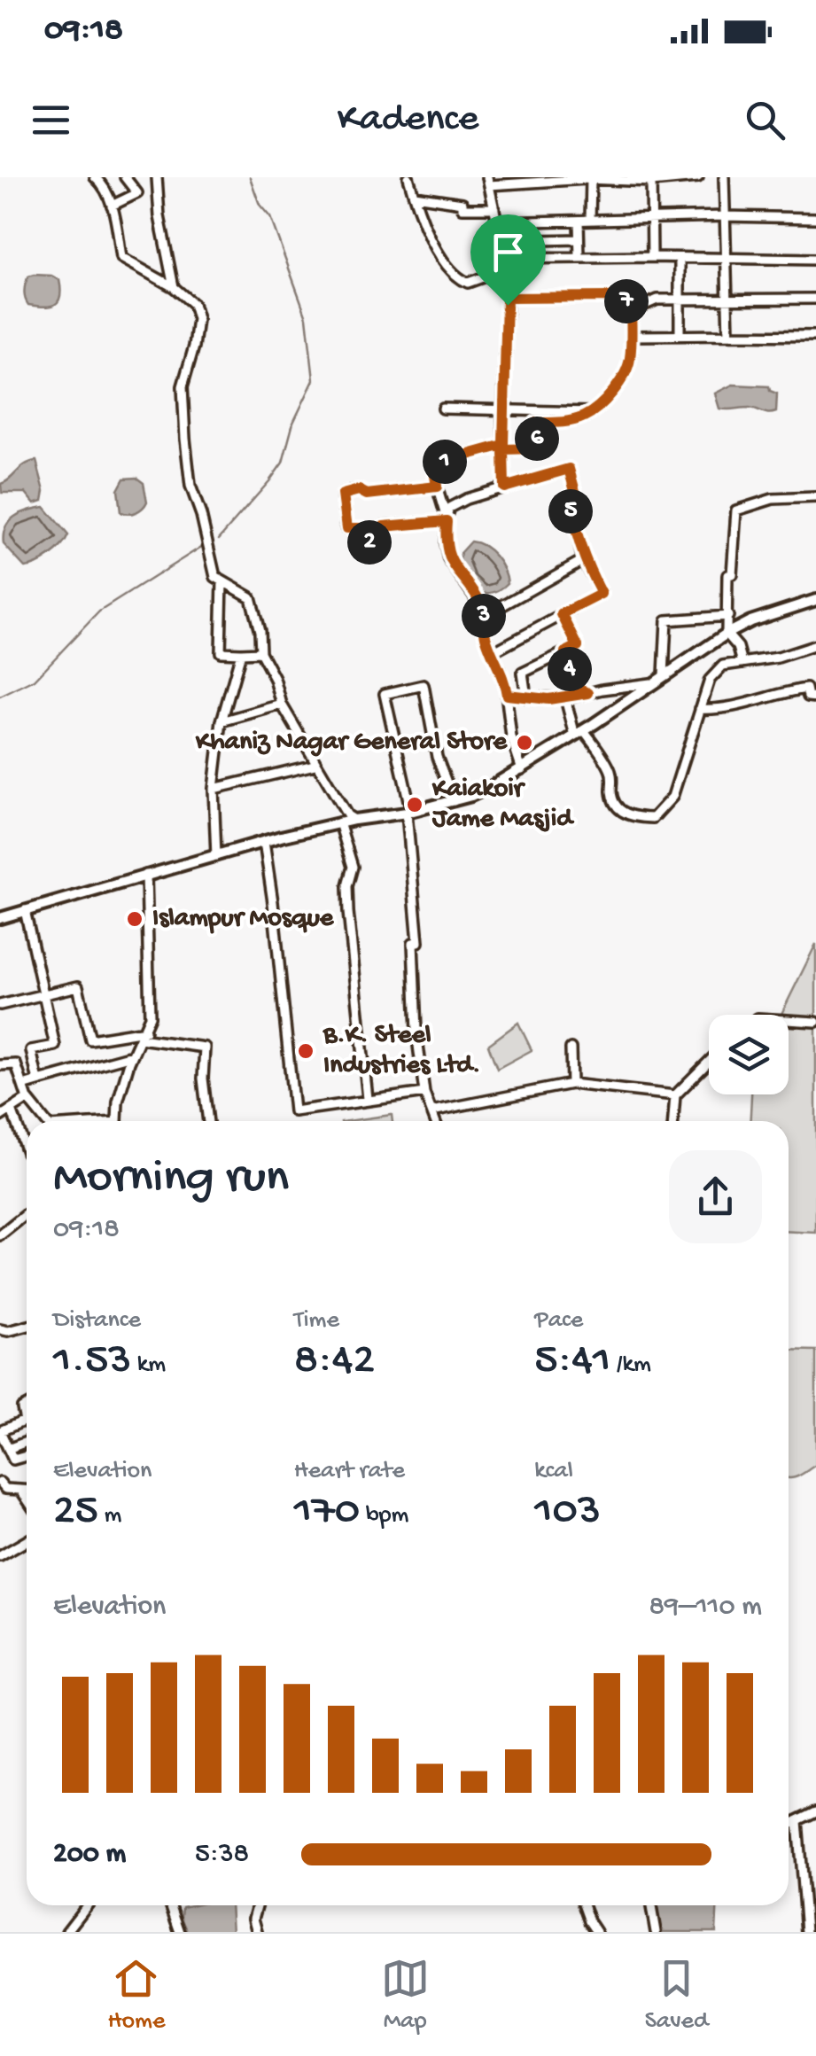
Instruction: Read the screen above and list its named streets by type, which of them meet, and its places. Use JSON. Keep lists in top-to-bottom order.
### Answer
{
  "places": [
    "Khaniz Nagar General Store",
    "Kaiakoir Jame Masjid",
    "Islampur Mosque",
    "B.K. Steel Industries Ltd."
  ],
  "page": {
    "status": "09:18",
    "header": "Kadence",
    "pins": [
      "7",
      "6",
      "1",
      "5",
      "2",
      "3",
      "4"
    ],
    "heading": ["Morning run", "09:18"],
    "stats": [
      ["Distance", "1.53 km"],
      ["Time", "8:42"],
      ["Pace", "5:41 /km"],
      ["Elevation", "25 m"],
      ["Heart rate", "170 bpm"],
      ["kcal", "103"]
    ],
    "chart": ["Elevation", "89–110 m"],
    "list": [
      {
        "name": "200 m",
        "note": "5:38"
      }
    ],
    "tabs": ["Home", "Map", "Saved"]
  }
}
